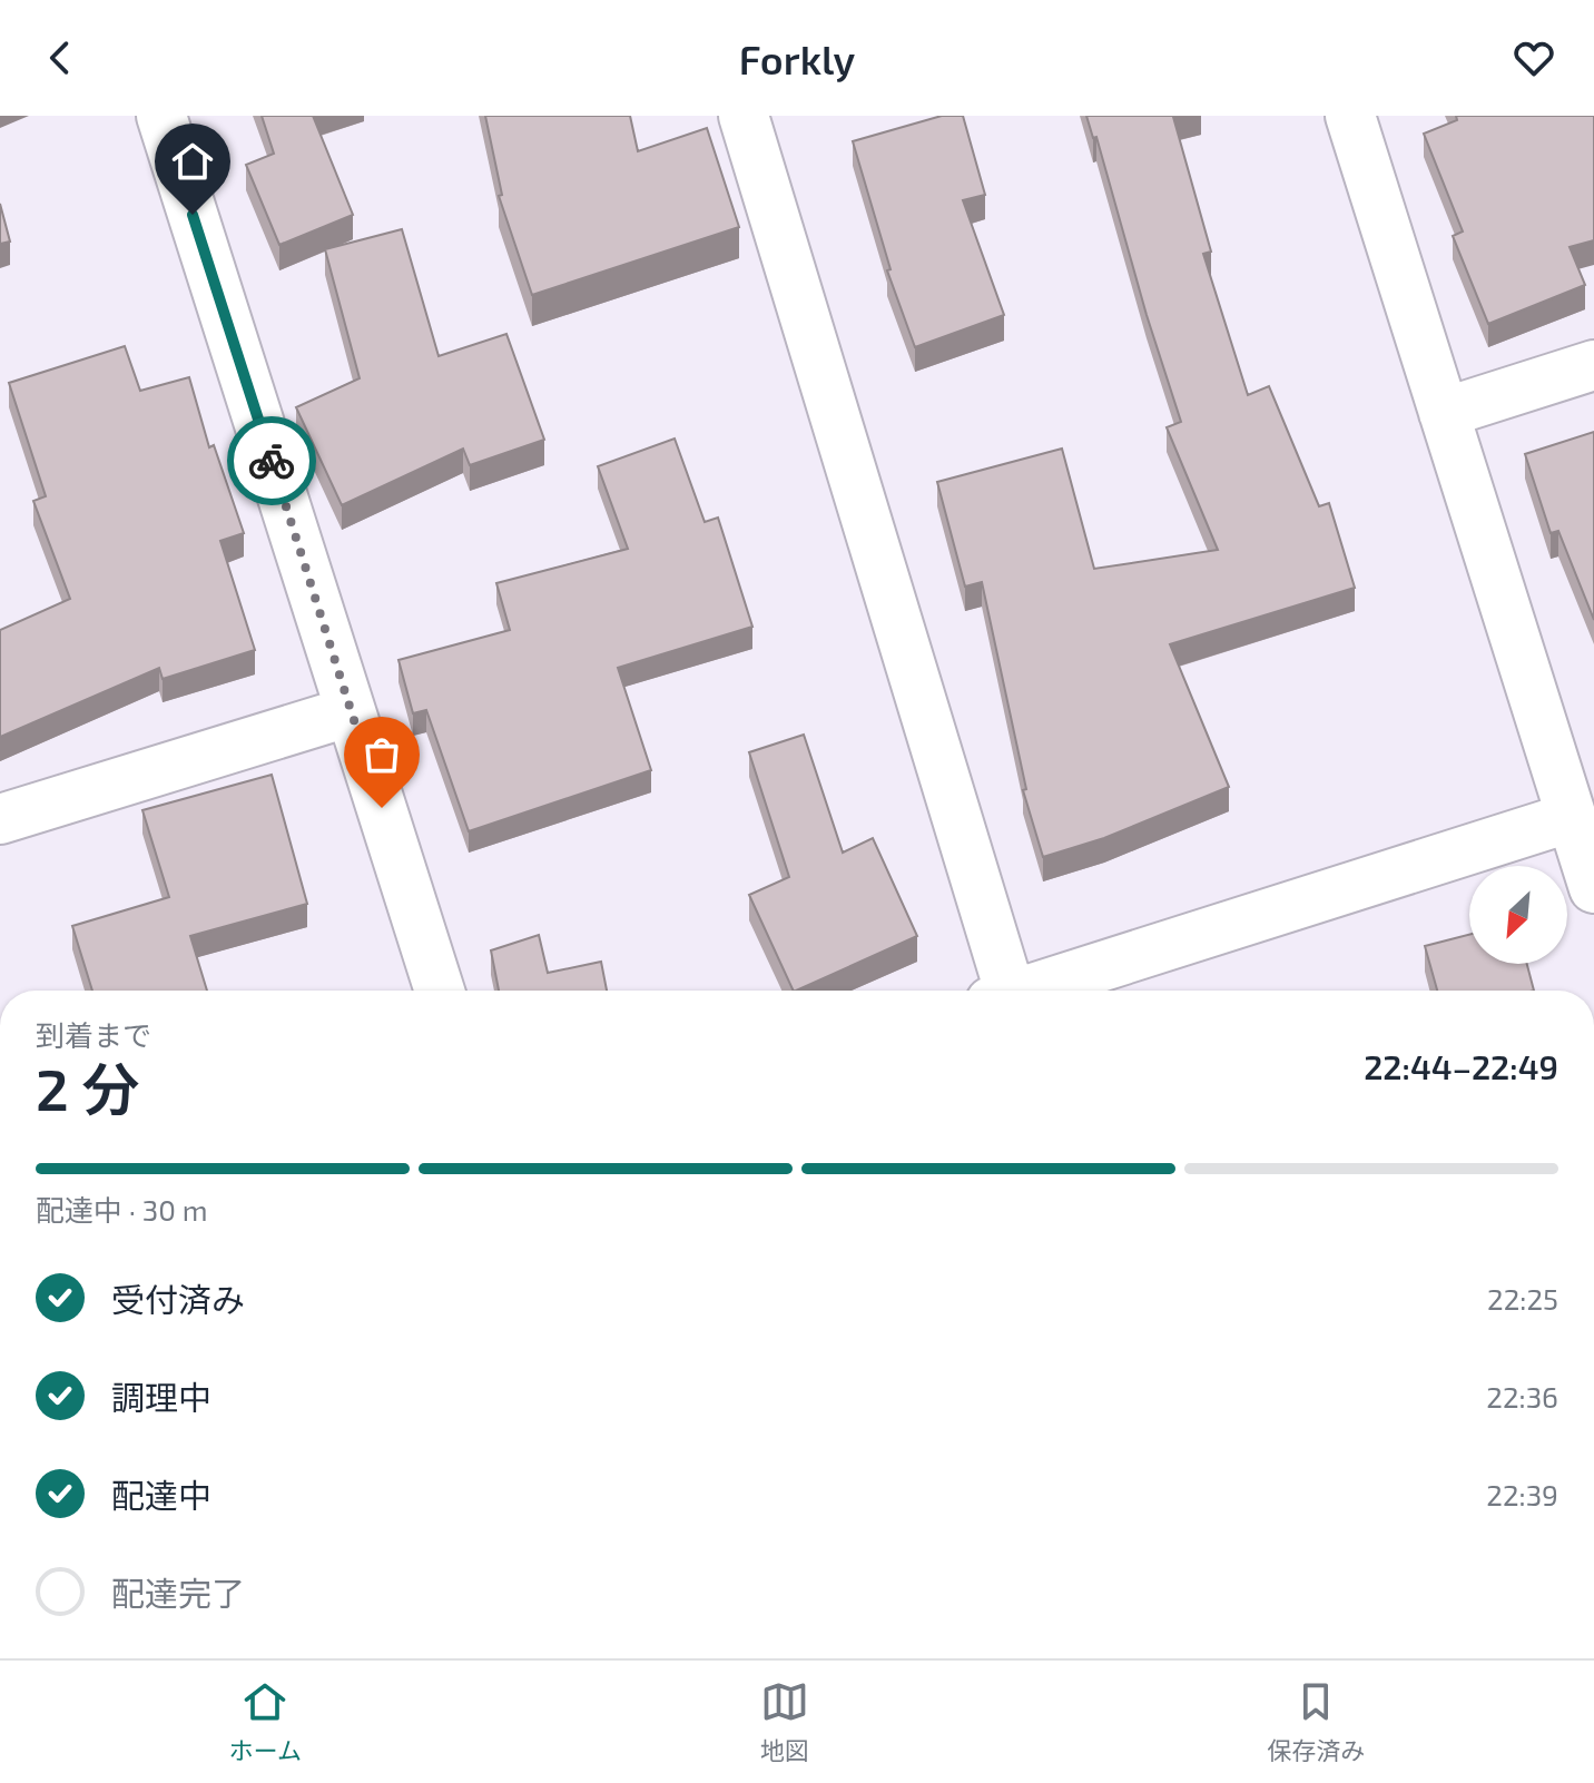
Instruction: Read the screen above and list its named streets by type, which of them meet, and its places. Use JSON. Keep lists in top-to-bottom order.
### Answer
{
  "north": "bottom left",
  "page": {
    "header": "Forkly",
    "heading": ["2 分", "到着まで", "22:44–22:49"],
    "bar": "配達中 · 30 m",
    "list": [
      ["受付済み", "22:25"],
      ["調理中", "22:36"],
      ["配達中", "22:39"],
      "配達完了"
    ],
    "tabs": ["ホーム", "地図", "保存済み"]
  }
}
